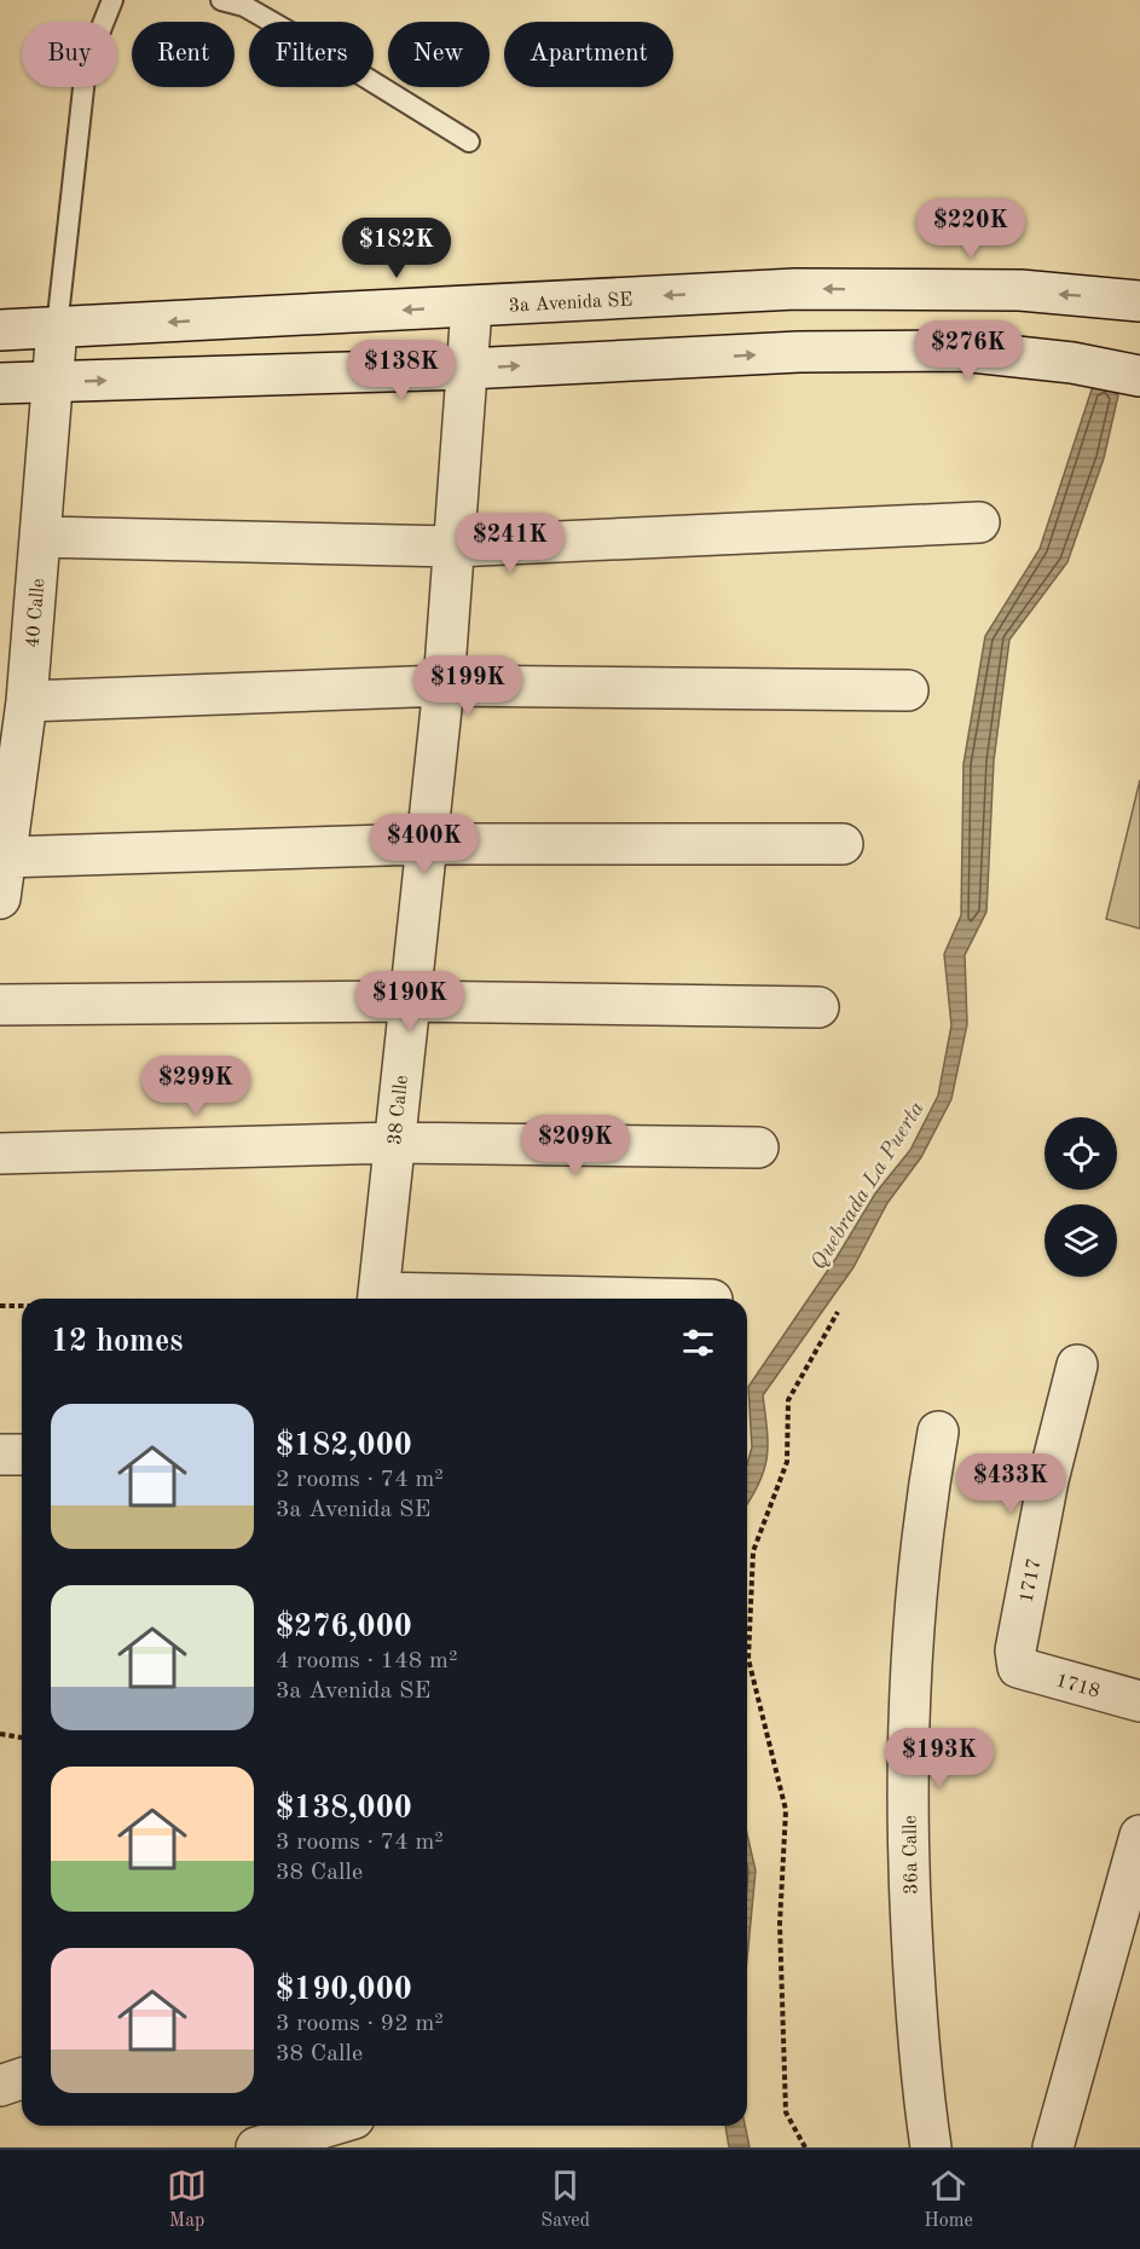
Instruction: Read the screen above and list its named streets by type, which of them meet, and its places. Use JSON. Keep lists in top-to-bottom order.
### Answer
{
  "streets": {
    "street": [
      "3a Avenida SE",
      "40 Calle",
      "38 Calle",
      "1717",
      "1718",
      "36a Calle"
    ]
  },
  "crossings": [
    ["3a Avenida SE", "40 Calle"],
    ["3a Avenida SE", "38 Calle"],
    ["1717", "1718"]
  ],
  "water": ["Quebrada La Puerta"],
  "page": {
    "chip": [
      "Buy",
      "Rent",
      "Filters",
      "New",
      "Apartment"
    ],
    "price": [
      "$220K",
      "$182K",
      "$276K",
      "$138K",
      "$241K",
      "$199K",
      "$400K",
      "$190K",
      "$299K",
      "$209K",
      "$433K",
      "$193K"
    ],
    "heading": "12 homes",
    "list": [
      {
        "name": "$182,000",
        "note": "2 rooms · 74 m² · 3a Avenida SE"
      },
      {
        "name": "$276,000",
        "note": "4 rooms · 148 m² · 3a Avenida SE"
      },
      {
        "name": "$138,000",
        "note": "3 rooms · 74 m² · 38 Calle"
      },
      {
        "name": "$190,000",
        "note": "3 rooms · 92 m² · 38 Calle"
      }
    ],
    "tabs": ["Map", "Saved", "Home"]
  }
}
